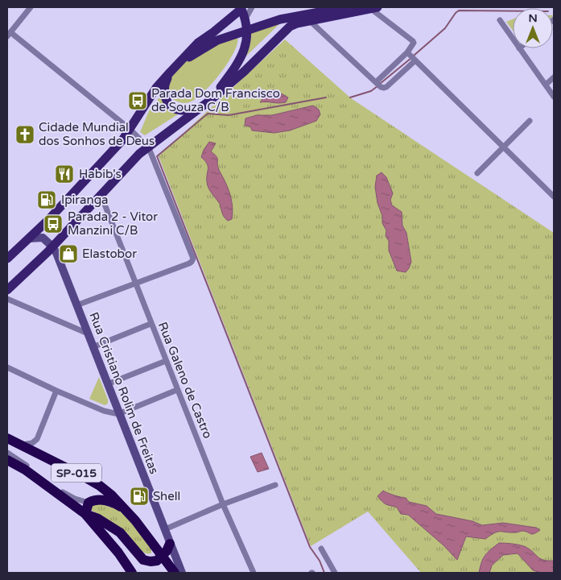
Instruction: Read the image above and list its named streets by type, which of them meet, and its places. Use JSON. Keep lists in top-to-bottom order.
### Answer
{
  "streets": {
    "highway": ["SP-015"],
    "street": ["Rua Galeno de Castro", "Rua Cristiano Rolim de Freitas"]
  },
  "places": {
    "bus stop": ["Parada Dom Francisco de Souza C/B", "Parada 2 - Vitor Manzini C/B"],
    "church": ["Cidade Mundial dos Sonhos de Deus"],
    "restaurant": ["Habib's"],
    "fuel station": ["Ipiranga", "Shell"],
    "shop": ["Elastobor"]
  },
  "north": "top"
}
